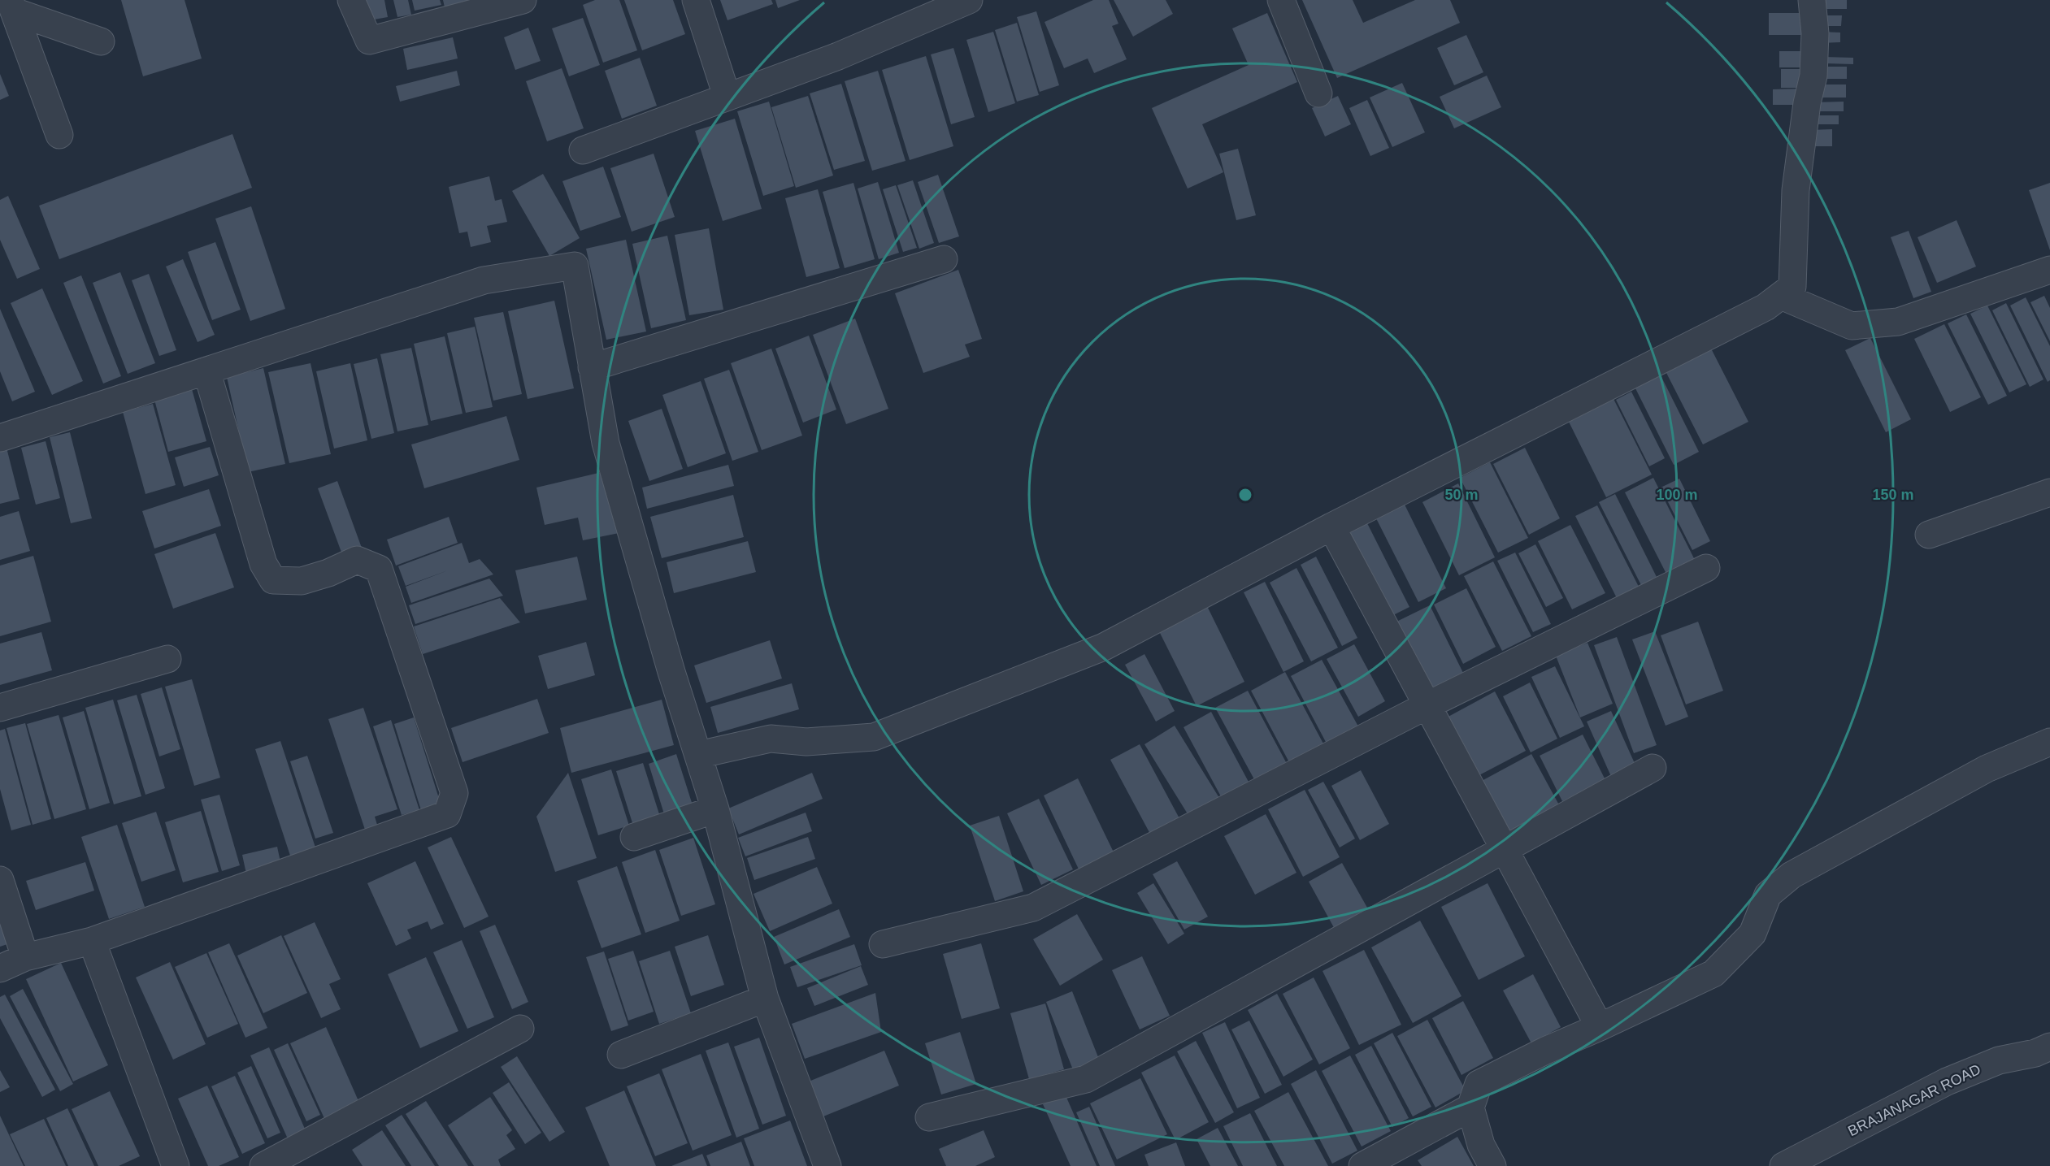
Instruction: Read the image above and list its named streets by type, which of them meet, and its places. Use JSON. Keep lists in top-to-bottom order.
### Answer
{
  "streets": {
    "street": ["BRAJANAGAR ROAD"]
  },
  "rings": ["50 m", "100 m", "150 m"]
}
